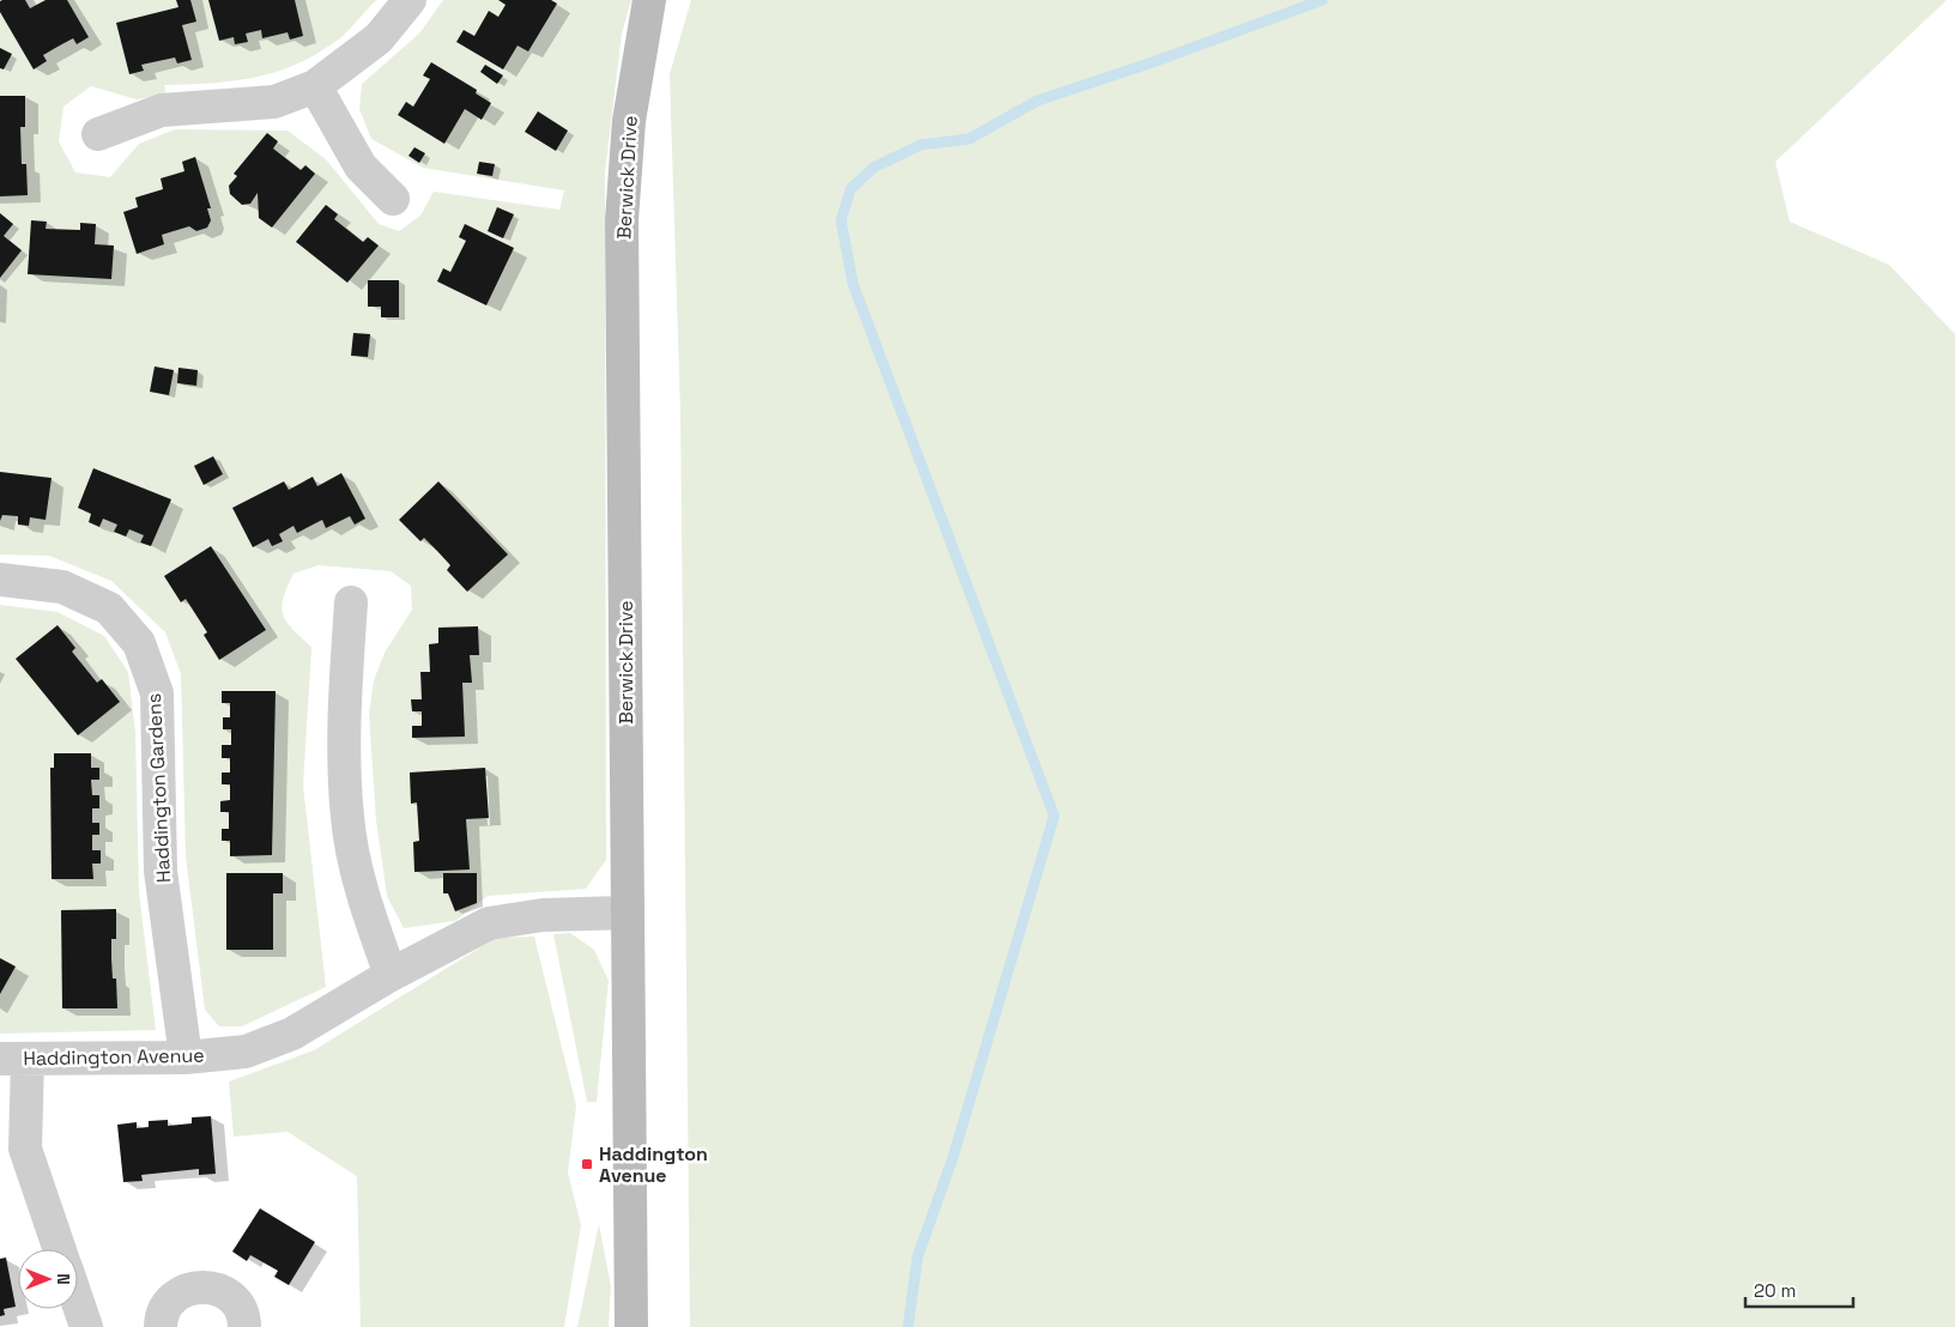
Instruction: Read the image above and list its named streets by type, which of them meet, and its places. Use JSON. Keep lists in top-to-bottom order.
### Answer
{
  "streets": {
    "street": ["Berwick Drive", "Haddington Gardens", "Haddington Avenue"]
  },
  "crossings": [
    ["Berwick Drive", "Haddington Avenue"],
    ["Haddington Gardens", "Haddington Avenue"]
  ],
  "places": {
    "transit": ["Haddington Avenue"]
  },
  "scale_bar": "20 m",
  "north": "right"
}
